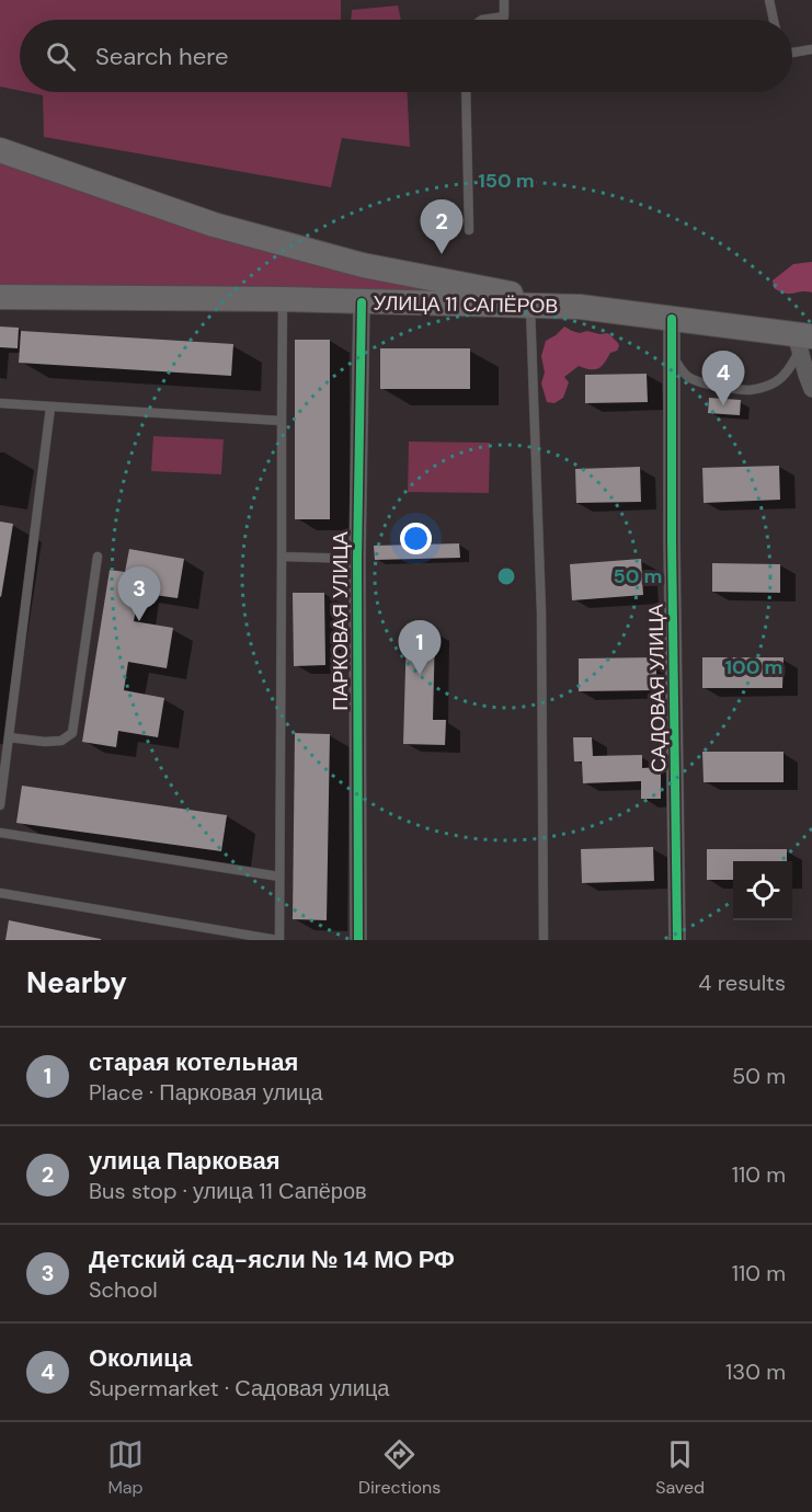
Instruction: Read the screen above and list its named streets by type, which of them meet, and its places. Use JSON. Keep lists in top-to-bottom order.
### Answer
{
  "streets": {
    "main road": ["УЛИЦА 11 САПЁРОВ"],
    "street": ["ПАРКОВАЯ УЛИЦА", "САДОВАЯ УЛИЦА"]
  },
  "crossings": [
    ["УЛИЦА 11 САПЁРОВ", "ПАРКОВАЯ УЛИЦА"],
    ["УЛИЦА 11 САПЁРОВ", "САДОВАЯ УЛИЦА"]
  ],
  "page": {
    "search": "Search here",
    "pins": [
      "2",
      "4",
      "3",
      "1"
    ],
    "heading": ["Nearby", "4 results"],
    "list": [
      {
        "mark": "1",
        "name": "старая котельная",
        "note": "Place · Парковая улица",
        "value": "50 m"
      },
      {
        "mark": "2",
        "name": "улица Парковая",
        "note": "Bus stop · улица 11 Сапёров",
        "value": "110 m"
      },
      {
        "mark": "3",
        "name": "Детский сад-ясли № 14 МО РФ",
        "note": "School",
        "value": "110 m"
      },
      {
        "mark": "4",
        "name": "Околица",
        "note": "Supermarket · Садовая улица",
        "value": "130 m"
      }
    ],
    "nav": ["Map", "Directions", "Saved"]
  },
  "rings": ["150 m", "50 m", "100 m"]
}
